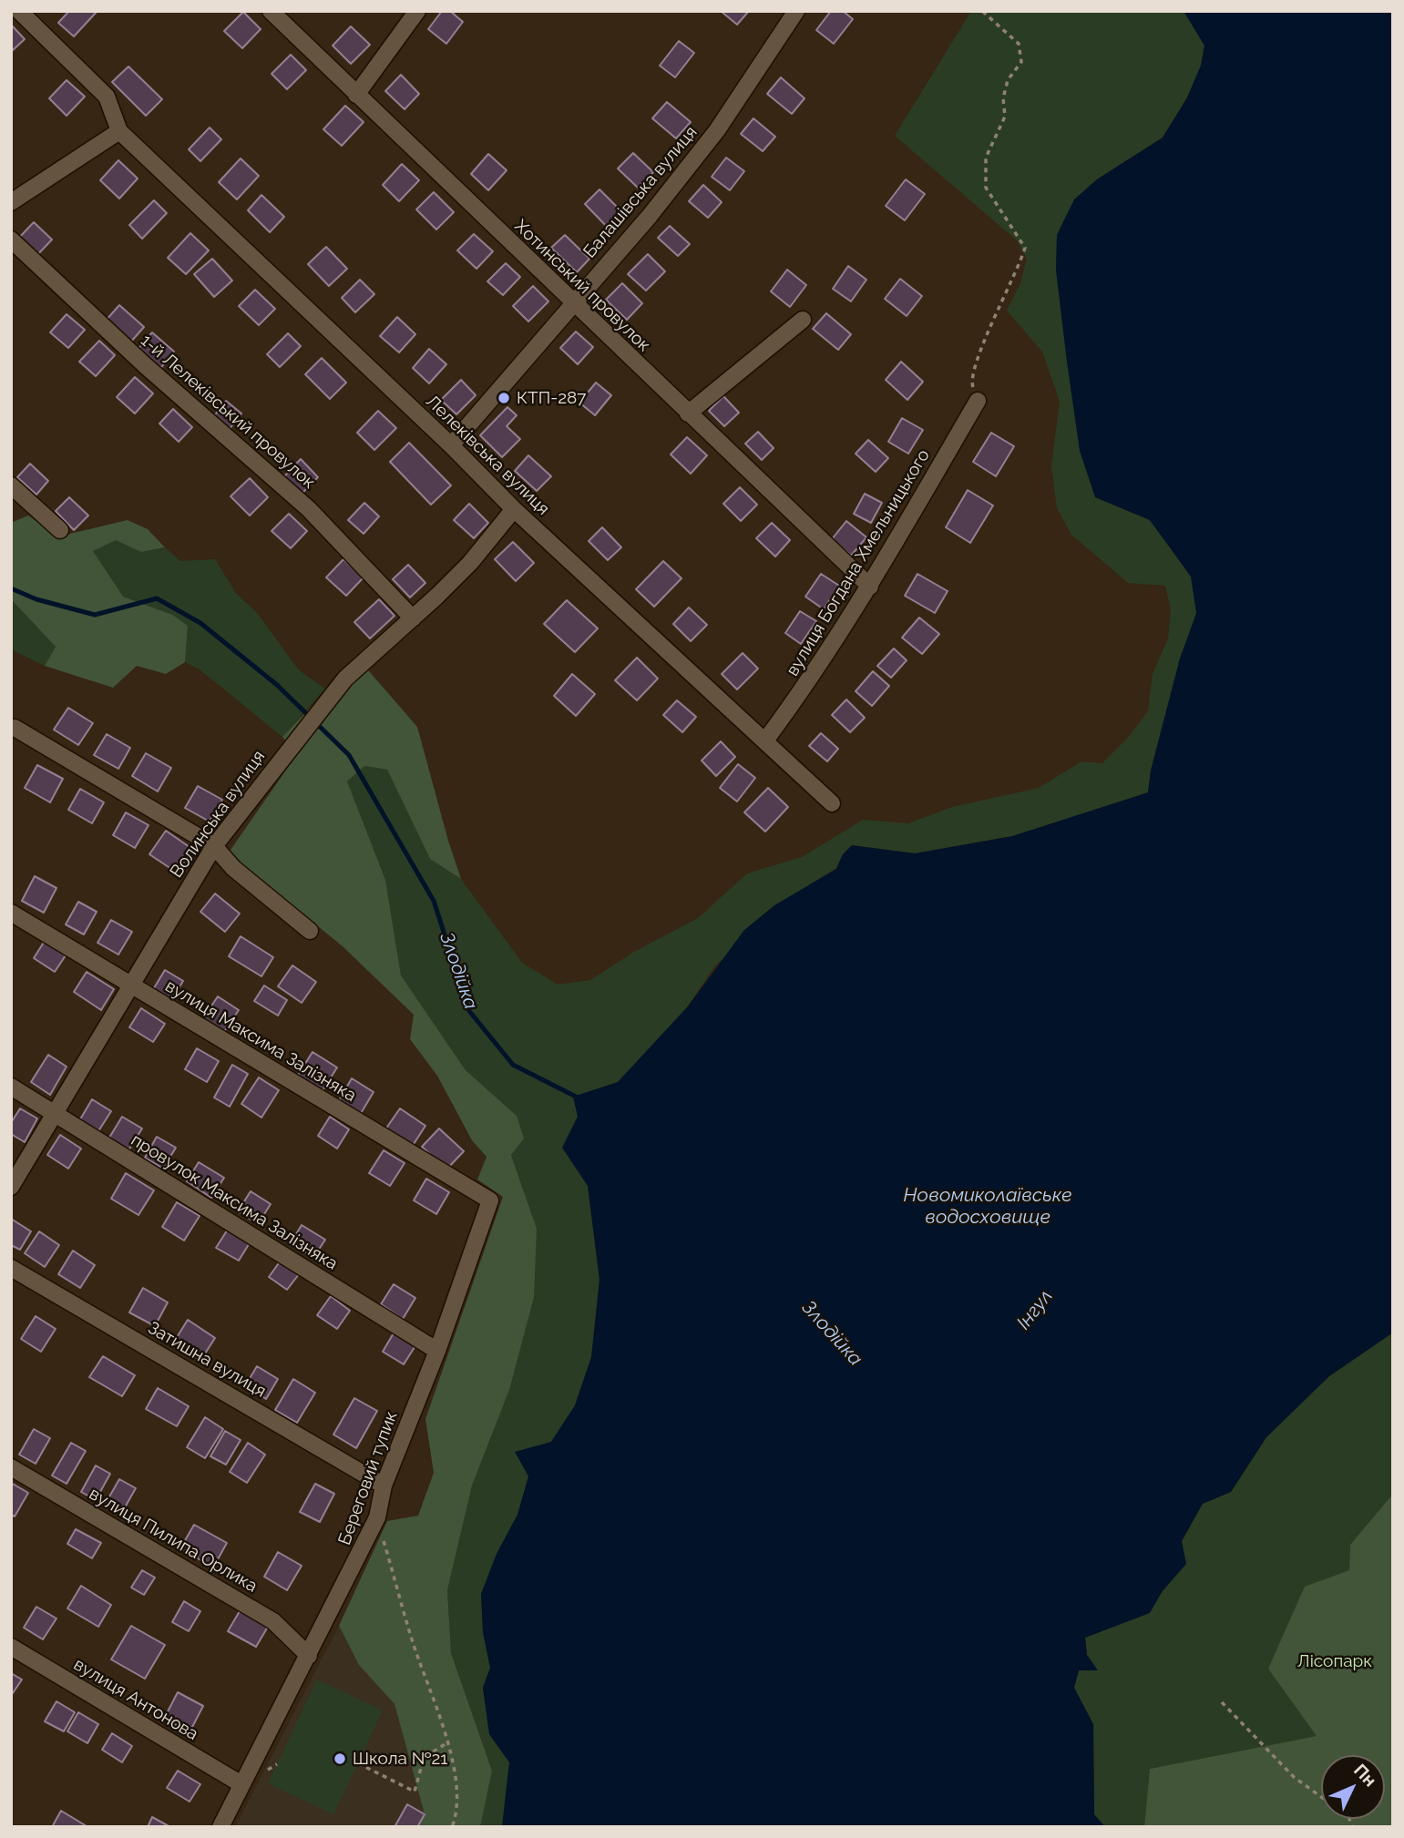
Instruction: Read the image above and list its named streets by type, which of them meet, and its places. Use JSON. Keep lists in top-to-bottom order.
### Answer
{
  "streets": {
    "street": [
      "Балашівська вулиця",
      "Хотинський провулок",
      "1-й Лелеківський провулок",
      "Лелеківська вулиця",
      "вулиця Богдана Хмельницького",
      "Волинська вулиця",
      "вулиця Максима Залізняка",
      "провулок Максима Залізняка",
      "Затишна вулиця",
      "Береговий тупик",
      "вулиця Пилипа Орлика",
      "вулиця Антонова"
    ]
  },
  "crossings": [
    ["Балашівська вулиця", "Хотинський провулок"],
    ["Балашівська вулиця", "Лелеківська вулиця"],
    ["Хотинський провулок", "вулиця Богдана Хмельницького"],
    ["1-й Лелеківський провулок", "Волинська вулиця"],
    ["Лелеківська вулиця", "вулиця Богдана Хмельницького"],
    ["Лелеківська вулиця", "Волинська вулиця"],
    ["Волинська вулиця", "вулиця Максима Залізняка"],
    ["Волинська вулиця", "провулок Максима Залізняка"],
    ["вулиця Максима Залізняка", "Береговий тупик"],
    ["провулок Максима Залізняка", "Береговий тупик"],
    ["Затишна вулиця", "Береговий тупик"],
    ["Береговий тупик", "вулиця Пилипа Орлика"],
    ["Береговий тупик", "вулиця Антонова"]
  ],
  "water": ["Злодійка", "Новомиколаївське водосховище", "Інгул"],
  "parks": ["Лісопарк"],
  "places": ["КТП-287", "Школа №21"],
  "north": "top right"
}
